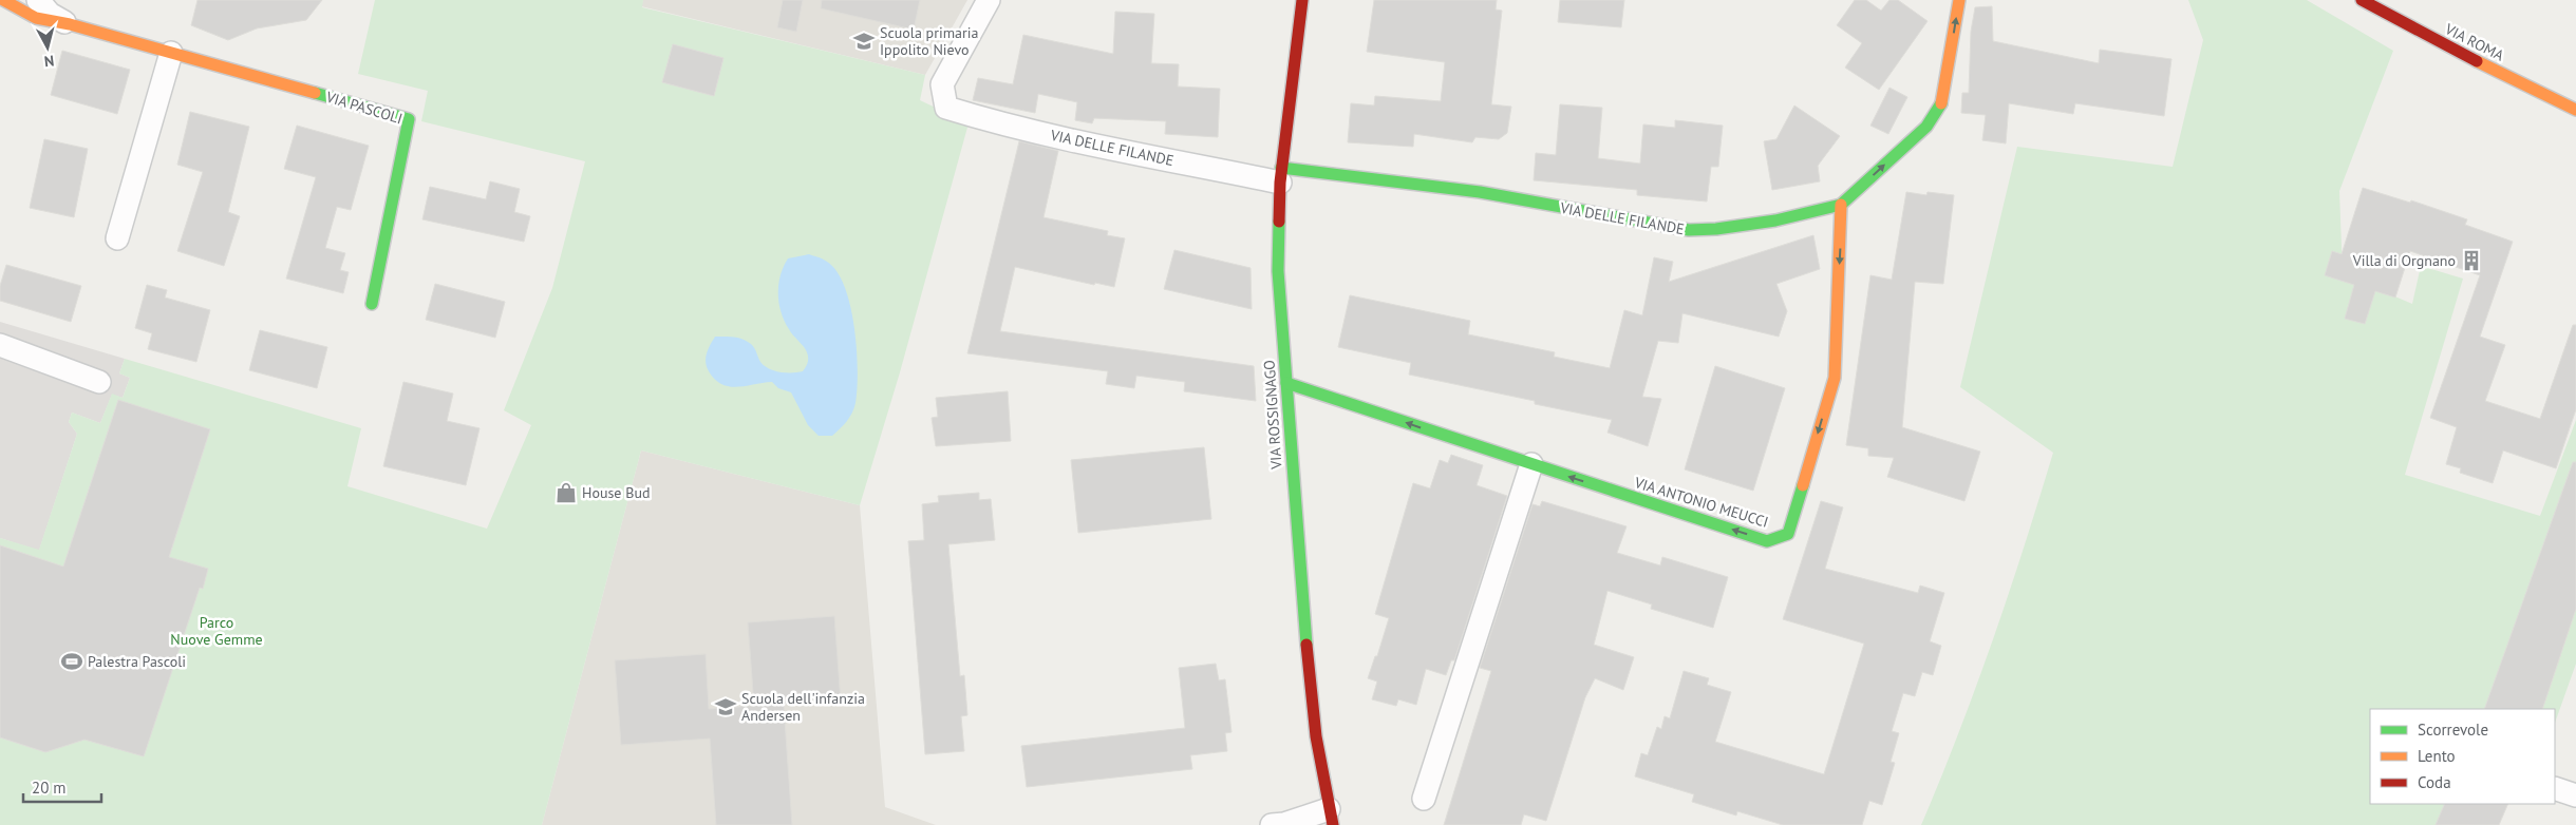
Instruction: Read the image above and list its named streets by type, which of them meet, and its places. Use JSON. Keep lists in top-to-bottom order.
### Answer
{
  "streets": {
    "street": [
      "VIA ROMA",
      "VIA PASCOLI",
      "VIA DELLE FILANDE",
      "VIA ROSSIGNAGO",
      "VIA ANTONIO MEUCCI"
    ]
  },
  "crossings": [
    ["VIA DELLE FILANDE", "VIA ROSSIGNAGO"],
    ["VIA DELLE FILANDE", "VIA ANTONIO MEUCCI"],
    ["VIA ROSSIGNAGO", "VIA ANTONIO MEUCCI"]
  ],
  "parks": ["Parco Nuove Gemme"],
  "places": {
    "school or university": ["Scuola primaria Ippolito Nievo", "Scuola dell'infanzia Andersen"],
    "building": ["Villa di Orgnano"],
    "shop": ["House Bud"],
    "sports": ["Palestra Pascoli"]
  },
  "legend": ["Scorrevole", "Lento", "Coda"],
  "scale_bar": "20 m",
  "north": "bottom"
}
